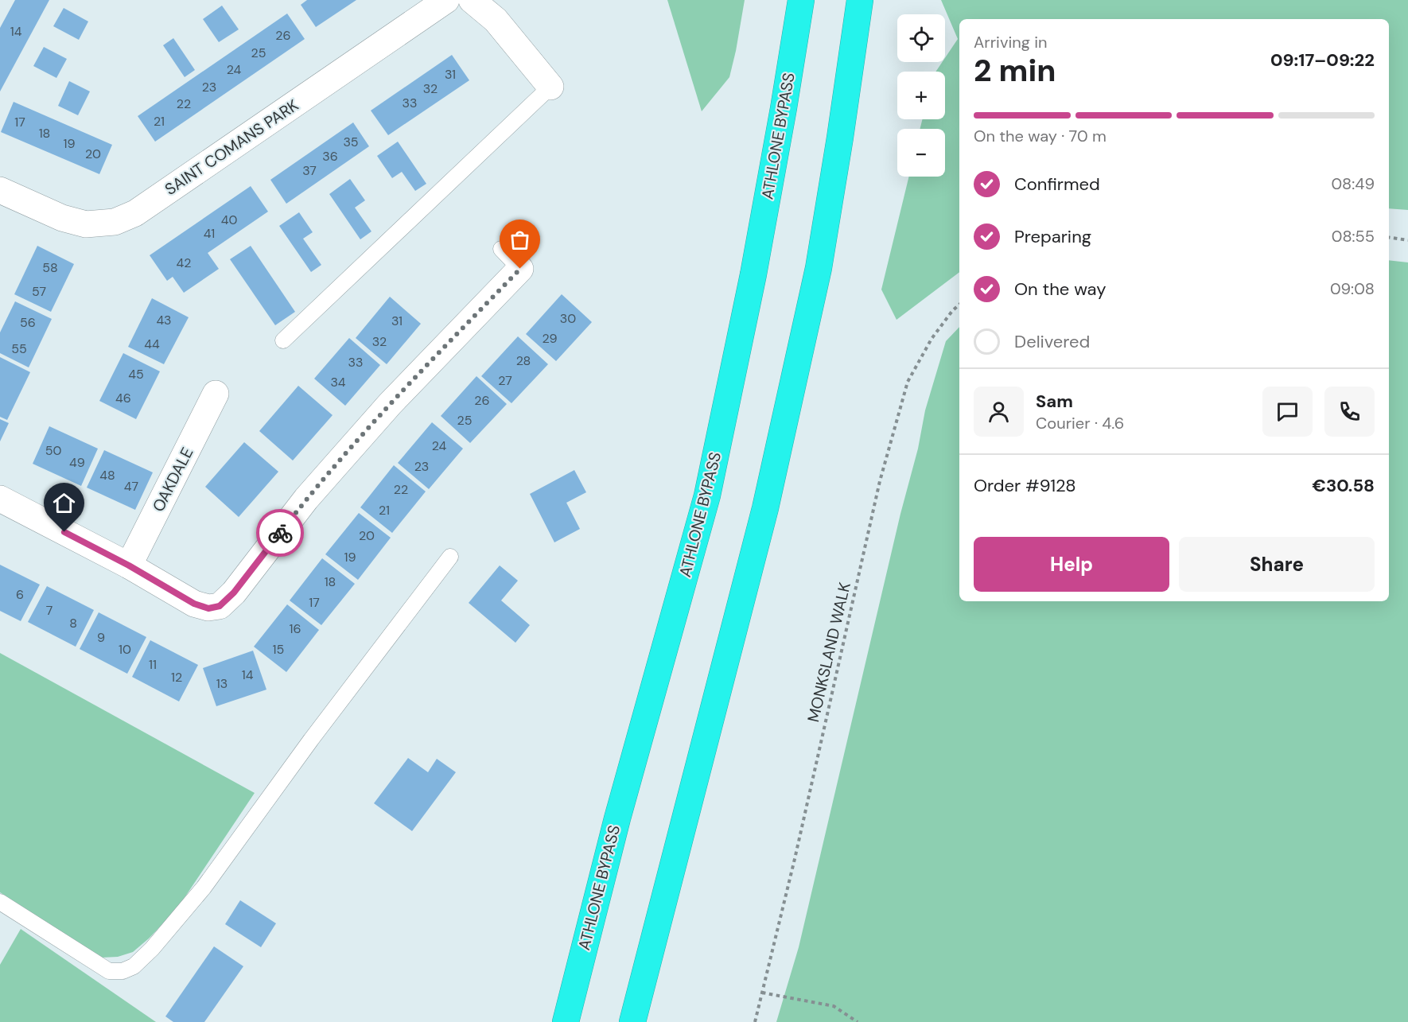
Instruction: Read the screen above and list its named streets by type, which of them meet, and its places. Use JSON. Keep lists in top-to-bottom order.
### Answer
{
  "streets": {
    "highway": ["ATHLONE BYPASS"],
    "street": ["SAINT COMANS PARK", "OAKDALE"],
    "path": ["MONKSLAND WALK"]
  },
  "house_numbers": [
    "14",
    "26",
    "25",
    "24",
    "31",
    "23",
    "32",
    "33",
    "22",
    "21",
    "17",
    "18",
    "35",
    "19",
    "20",
    "36",
    "37",
    "40",
    "41",
    "42",
    "58",
    "57",
    "30",
    "43",
    "31",
    "56",
    "29",
    "32",
    "44",
    "55",
    "28",
    "33",
    "45",
    "27",
    "34",
    "46",
    "26",
    "25",
    "24",
    "50",
    "49",
    "23",
    "48",
    "47",
    "22",
    "21",
    "20",
    "19",
    "18",
    "6",
    "17",
    "7",
    "8",
    "16",
    "9",
    "10",
    "15",
    "11",
    "14",
    "12",
    "13"
  ],
  "page": {
    "map_buttons": ["+", "−"],
    "heading": ["2 min", "Arriving in", "09:17–09:22"],
    "panel": [
      "Sam",
      "Courier · 4.6",
      "Order #9128",
      "€30.58"
    ],
    "bar": "On the way · 70 m",
    "list": [
      ["Confirmed", "08:49"],
      ["Preparing", "08:55"],
      ["On the way", "09:08"],
      "Delivered"
    ],
    "buttons": ["Help", "Share"]
  }
}
